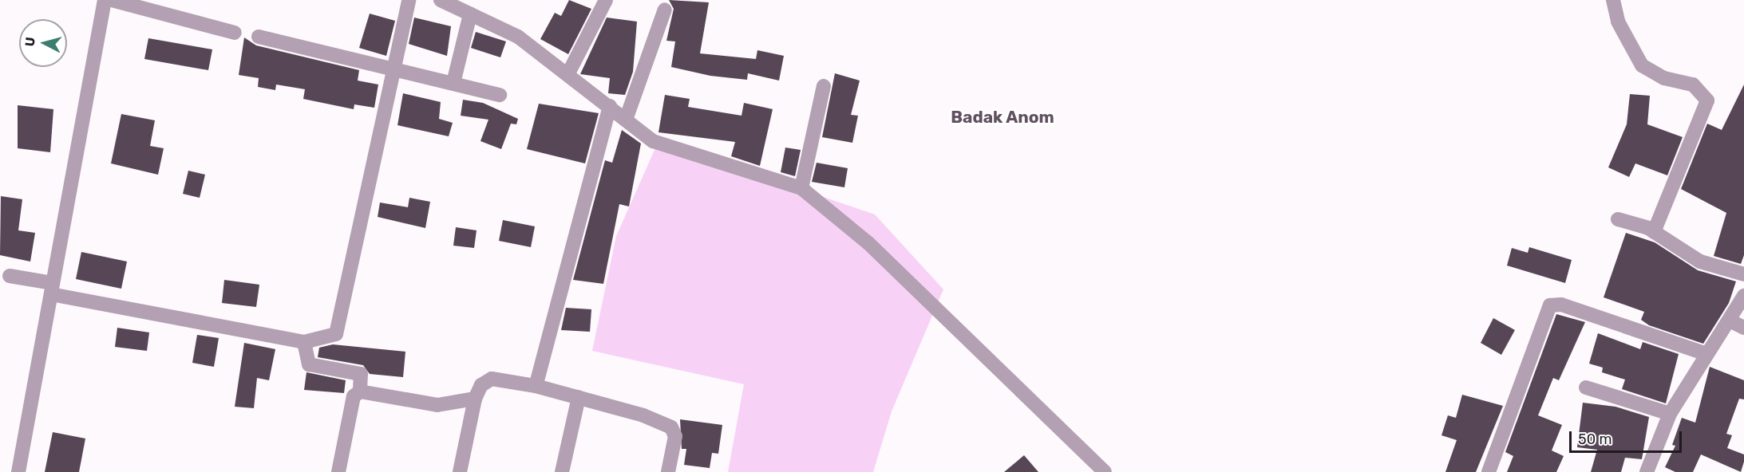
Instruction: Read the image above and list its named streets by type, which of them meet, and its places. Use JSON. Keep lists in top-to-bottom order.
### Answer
{
  "districts": ["Badak Anom"],
  "scale_bar": "50 m",
  "north": "left"
}
